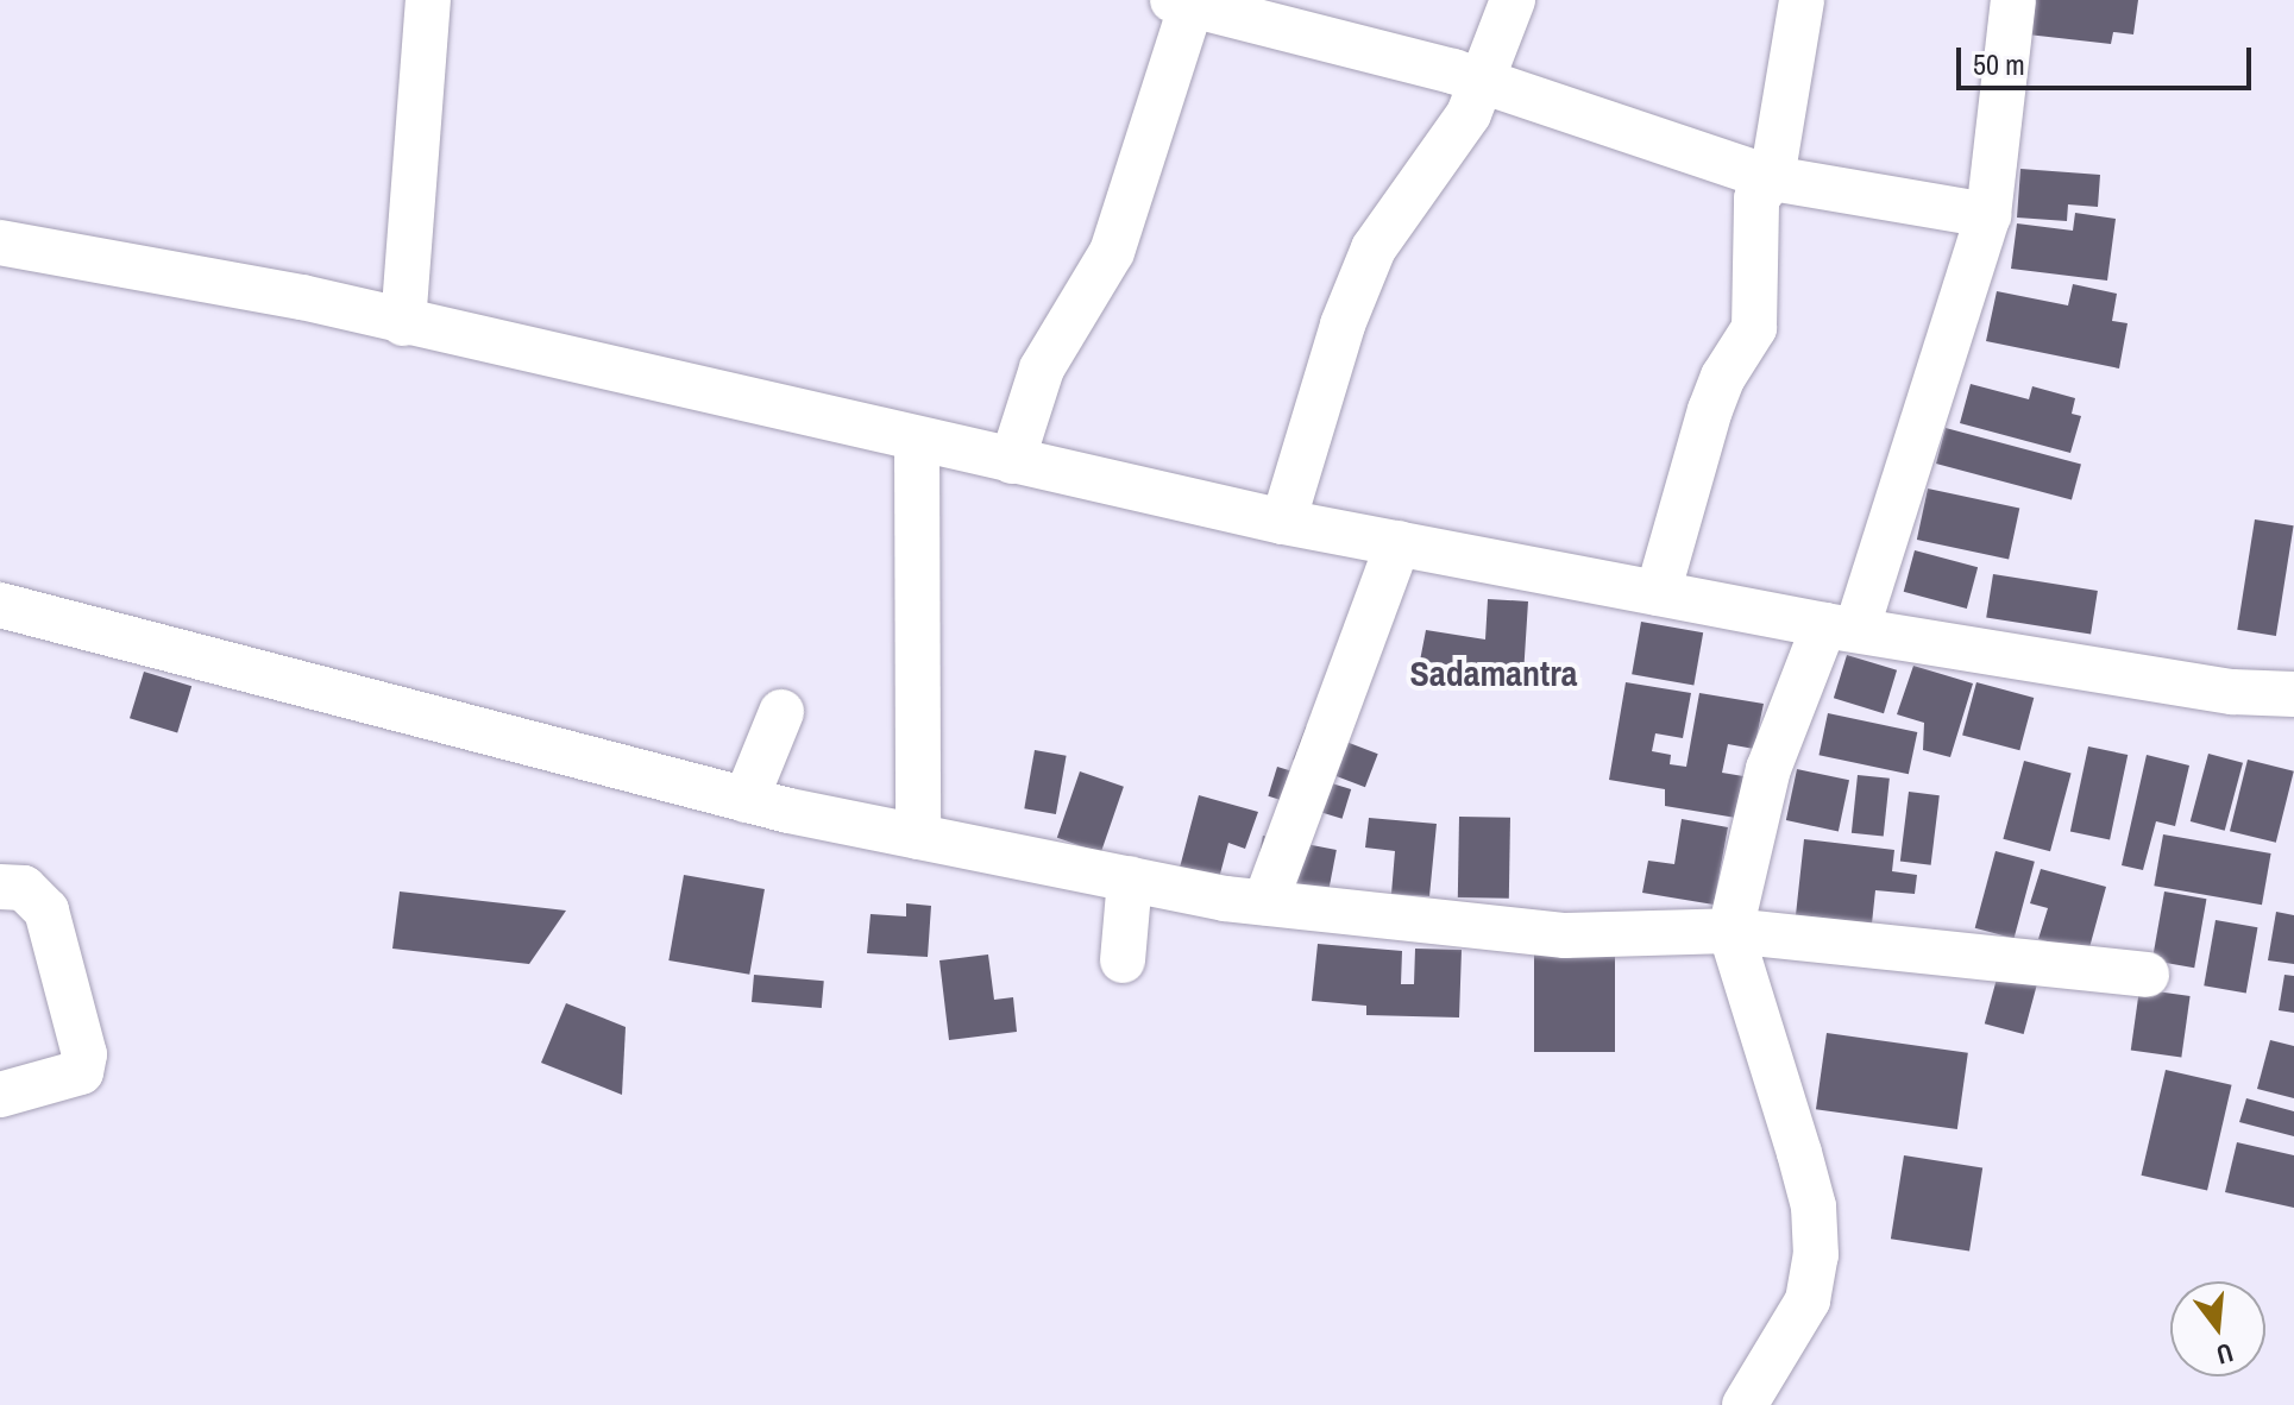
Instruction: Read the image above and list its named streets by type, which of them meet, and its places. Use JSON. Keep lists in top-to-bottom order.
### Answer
{
  "districts": ["Sadamantra"],
  "scale_bar": "50 m",
  "north": "bottom"
}
